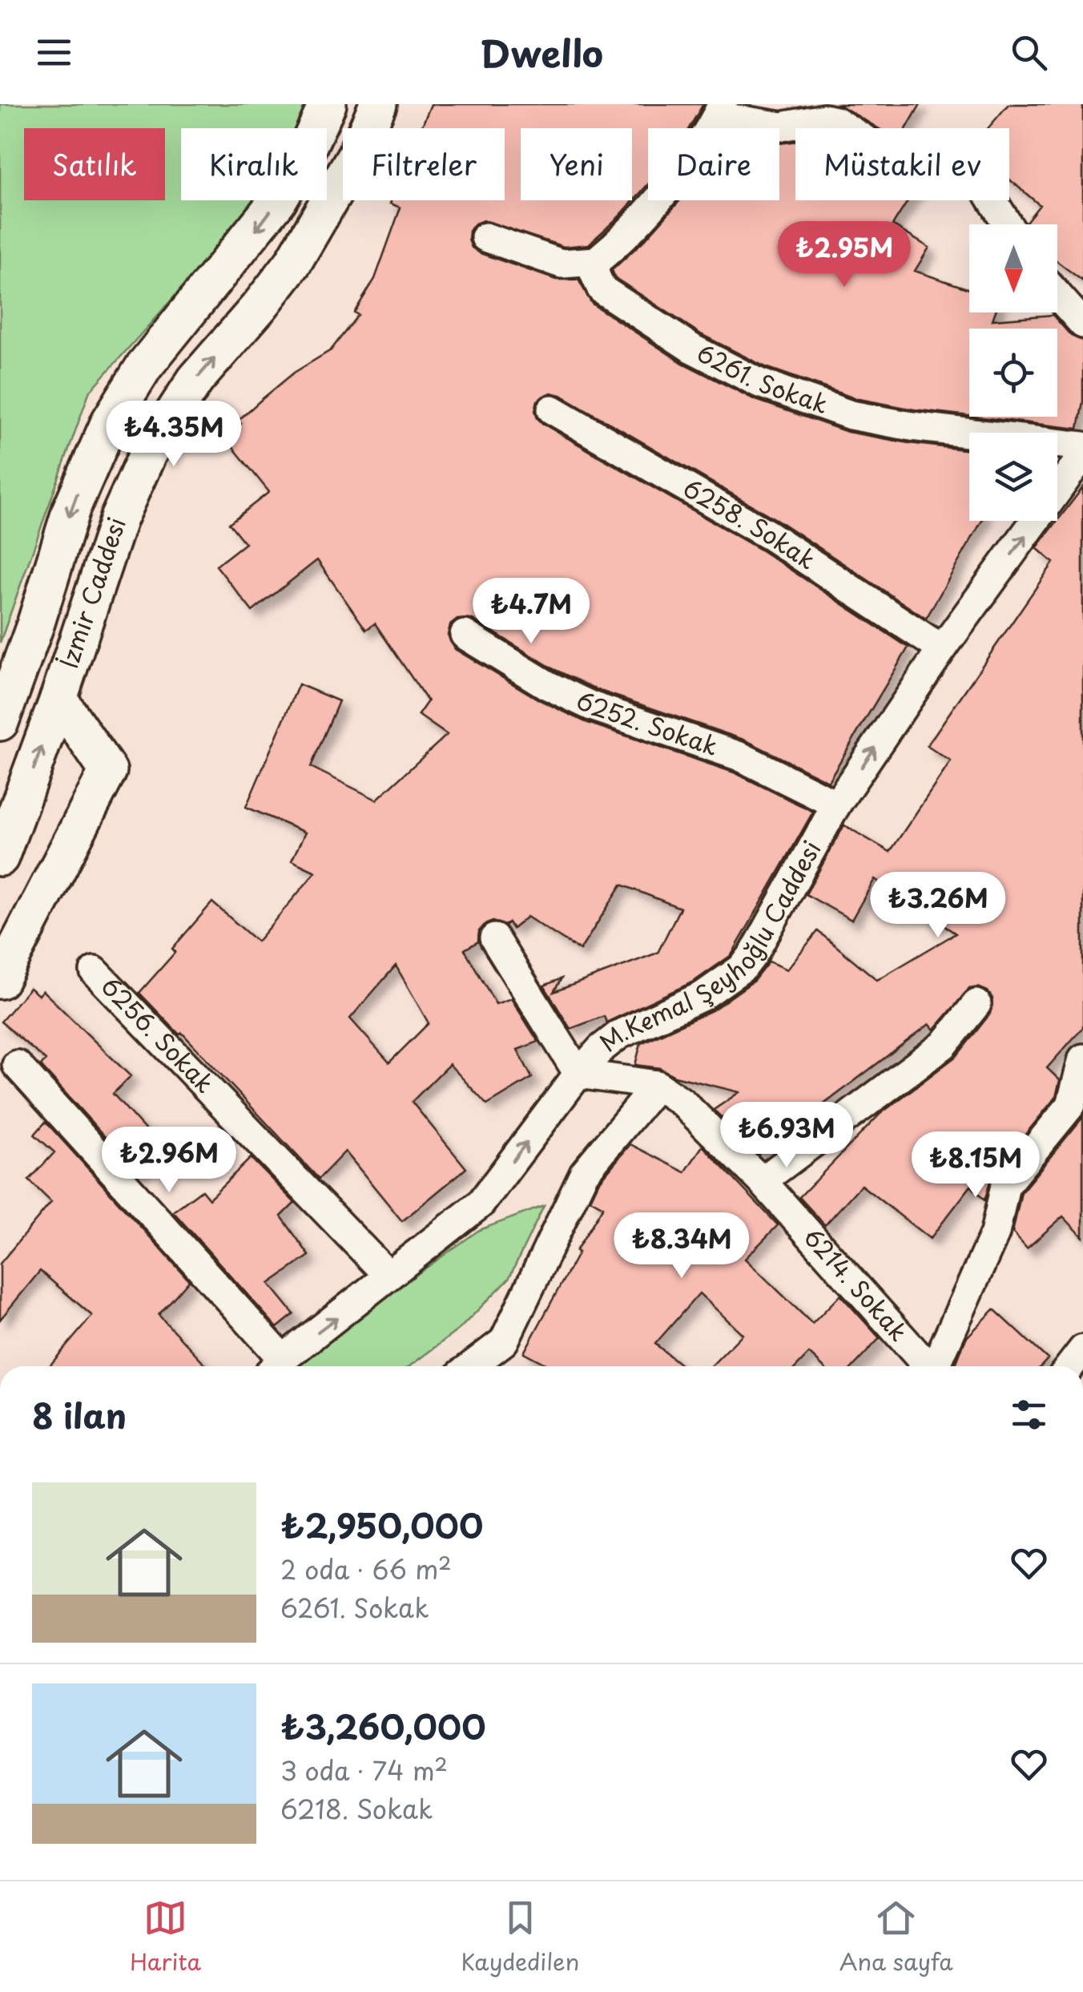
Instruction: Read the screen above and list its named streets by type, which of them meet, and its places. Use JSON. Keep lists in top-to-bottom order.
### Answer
{
  "streets": {
    "street": [
      "6261. Sokak",
      "6258. Sokak",
      "İzmir Caddesi",
      "6252. Sokak",
      "M.Kemal Şeyhoğlu Caddesi",
      "6256. Sokak",
      "6214. Sokak"
    ]
  },
  "crossings": [
    ["6258. Sokak", "M.Kemal Şeyhoğlu Caddesi"],
    ["6252. Sokak", "M.Kemal Şeyhoğlu Caddesi"],
    ["M.Kemal Şeyhoğlu Caddesi", "6256. Sokak"],
    ["M.Kemal Şeyhoğlu Caddesi", "6214. Sokak"]
  ],
  "north": "bottom",
  "page": {
    "header": "Dwello",
    "chip": [
      "Satılık",
      "Kiralık",
      "Filtreler",
      "Yeni",
      "Daire",
      "Müstakil ev"
    ],
    "price": [
      "₺2.95M",
      "₺4.35M",
      "₺4.7M",
      "₺3.26M",
      "₺6.93M",
      "₺2.96M",
      "₺8.15M",
      "₺8.34M"
    ],
    "heading": "8 ilan",
    "list": [
      {
        "name": "₺2,950,000",
        "note": "2 oda · 66 m² · 6261. Sokak"
      },
      {
        "name": "₺3,260,000",
        "note": "3 oda · 74 m² · 6218. Sokak"
      }
    ],
    "tabs": ["Harita", "Kaydedilen", "Ana sayfa"]
  }
}
